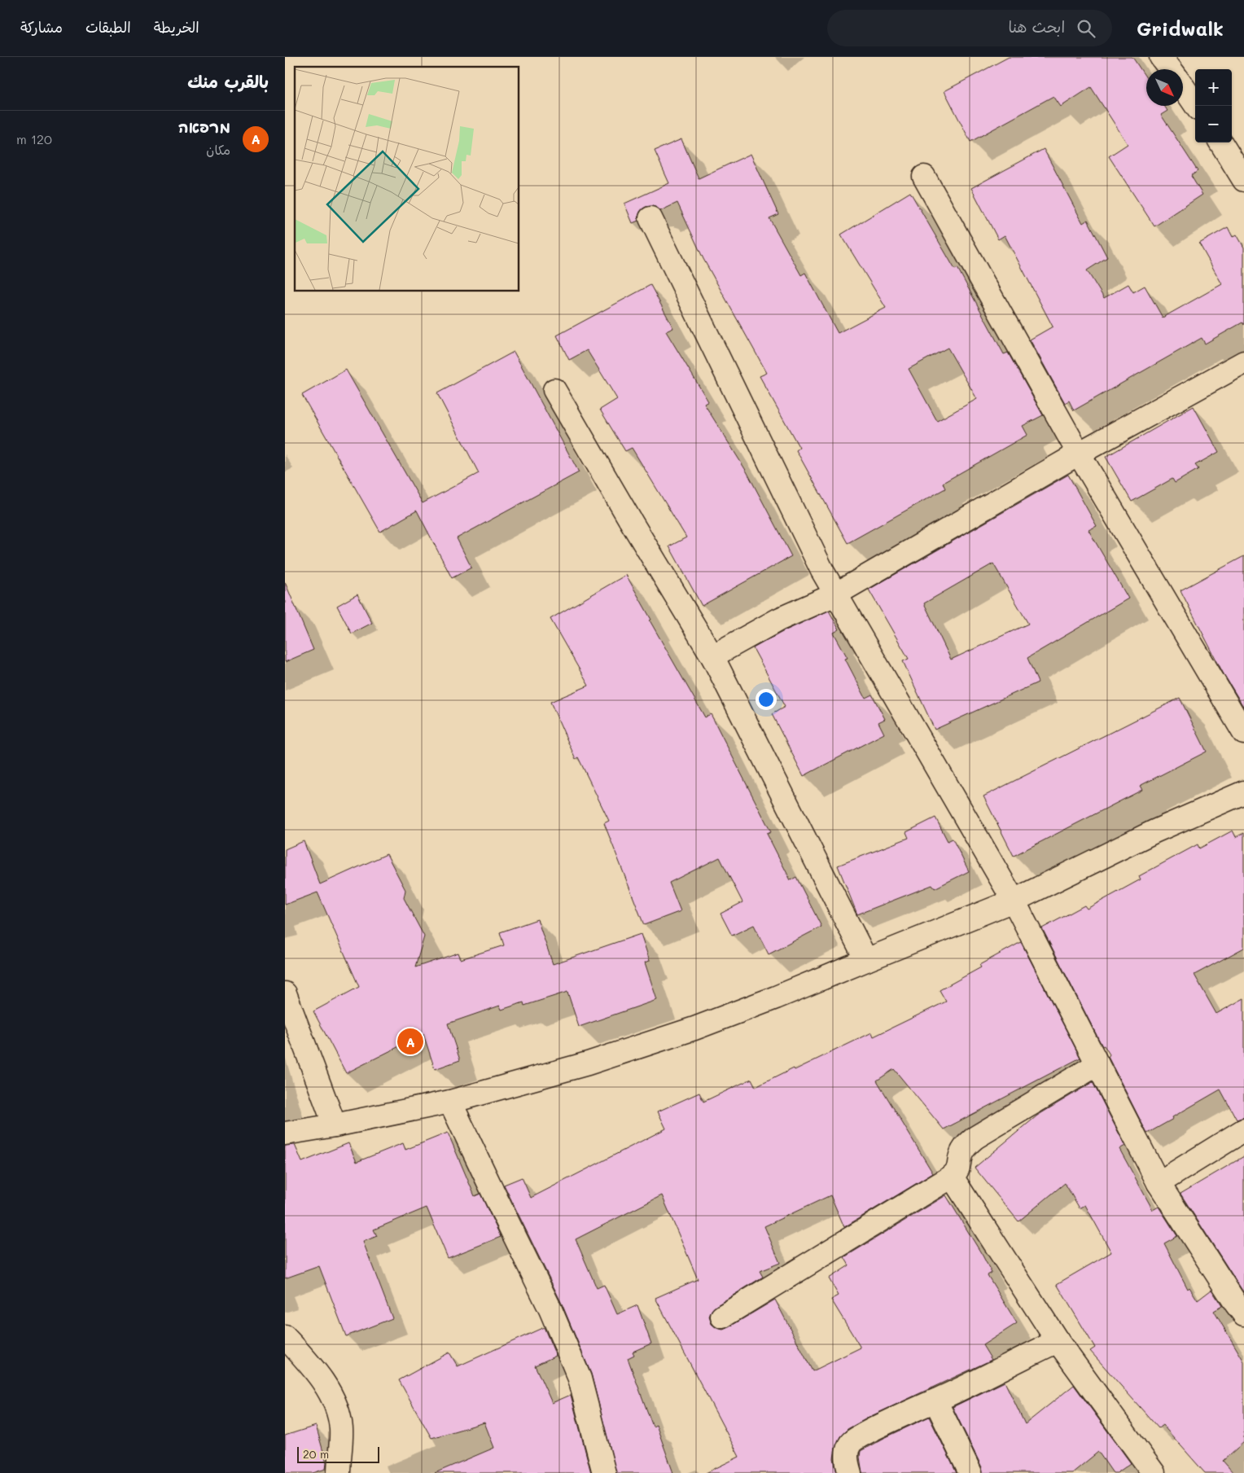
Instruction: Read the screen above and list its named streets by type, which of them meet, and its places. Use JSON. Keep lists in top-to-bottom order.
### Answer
{
  "scale_bar": "20 m",
  "north": "bottom right",
  "page": {
    "header": "Gridwalk",
    "search": "ابحث هنا",
    "nav": ["الخريطة", "الطبقات", "مشاركة"],
    "heading": "بالقرب منك",
    "map_buttons": ["+", "−"],
    "list": [
      {
        "mark": "A",
        "name": "מרפאה",
        "note": "مكان",
        "value": "120 m"
      }
    ],
    "pins": "A",
    "scale": "20 m"
  }
}
